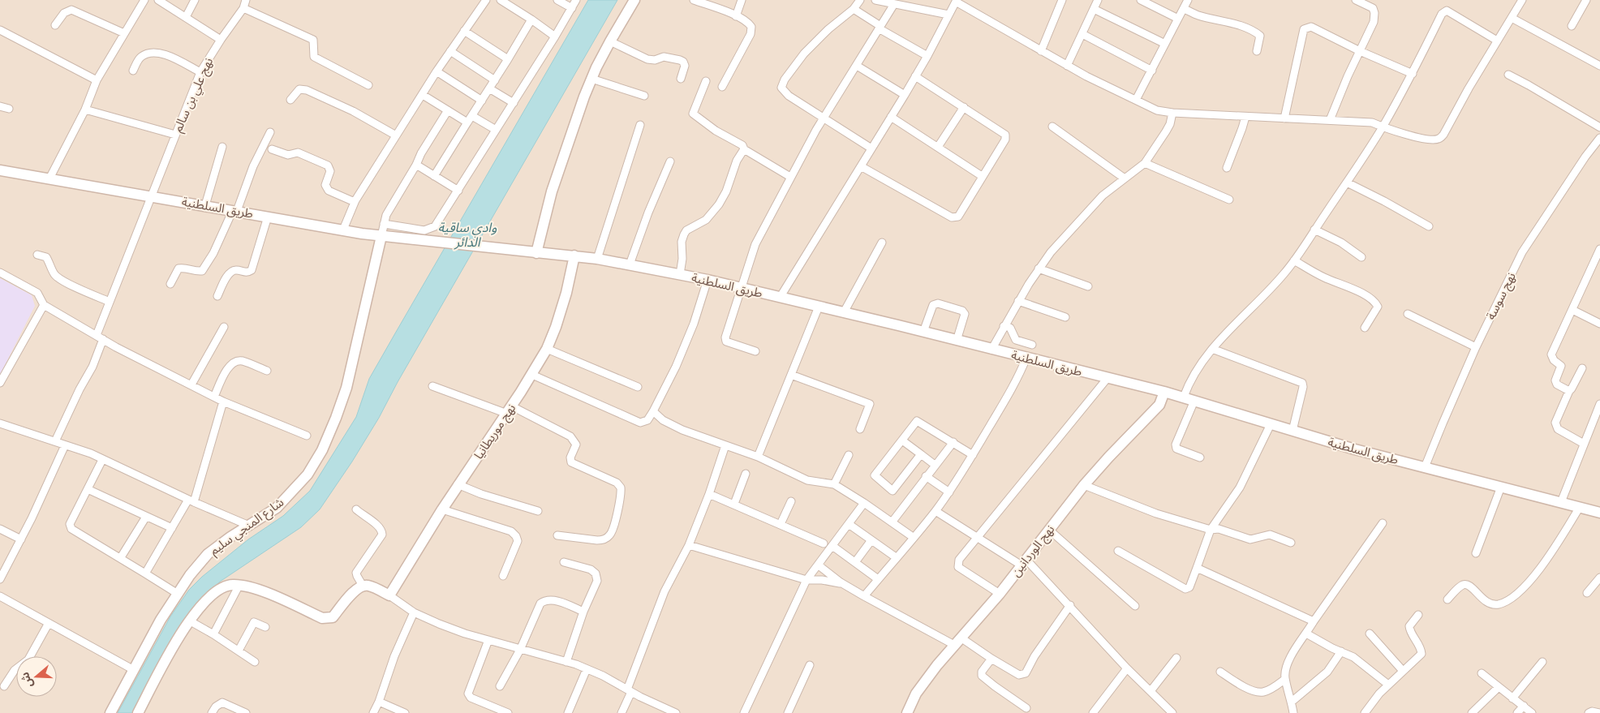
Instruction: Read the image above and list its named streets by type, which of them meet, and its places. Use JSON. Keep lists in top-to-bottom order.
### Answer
{
  "streets": {
    "main road": [
      "طريق السلطنية",
      "نهج موريطانيا",
      "شارع المنجي سليم",
      "نهج الوردانين"
    ],
    "street": ["نهج علي بن سالم", "نهج سوسة"]
  },
  "crossings": [
    ["نهج علي بن سالم", "طريق السلطنية"],
    ["طريق السلطنية", "نهج سوسة"],
    ["طريق السلطنية", "نهج موريطانيا"],
    ["طريق السلطنية", "شارع المنجي سليم"],
    ["طريق السلطنية", "نهج الوردانين"]
  ],
  "water": ["وادي ساقية الدائر"],
  "north": "left"
}
